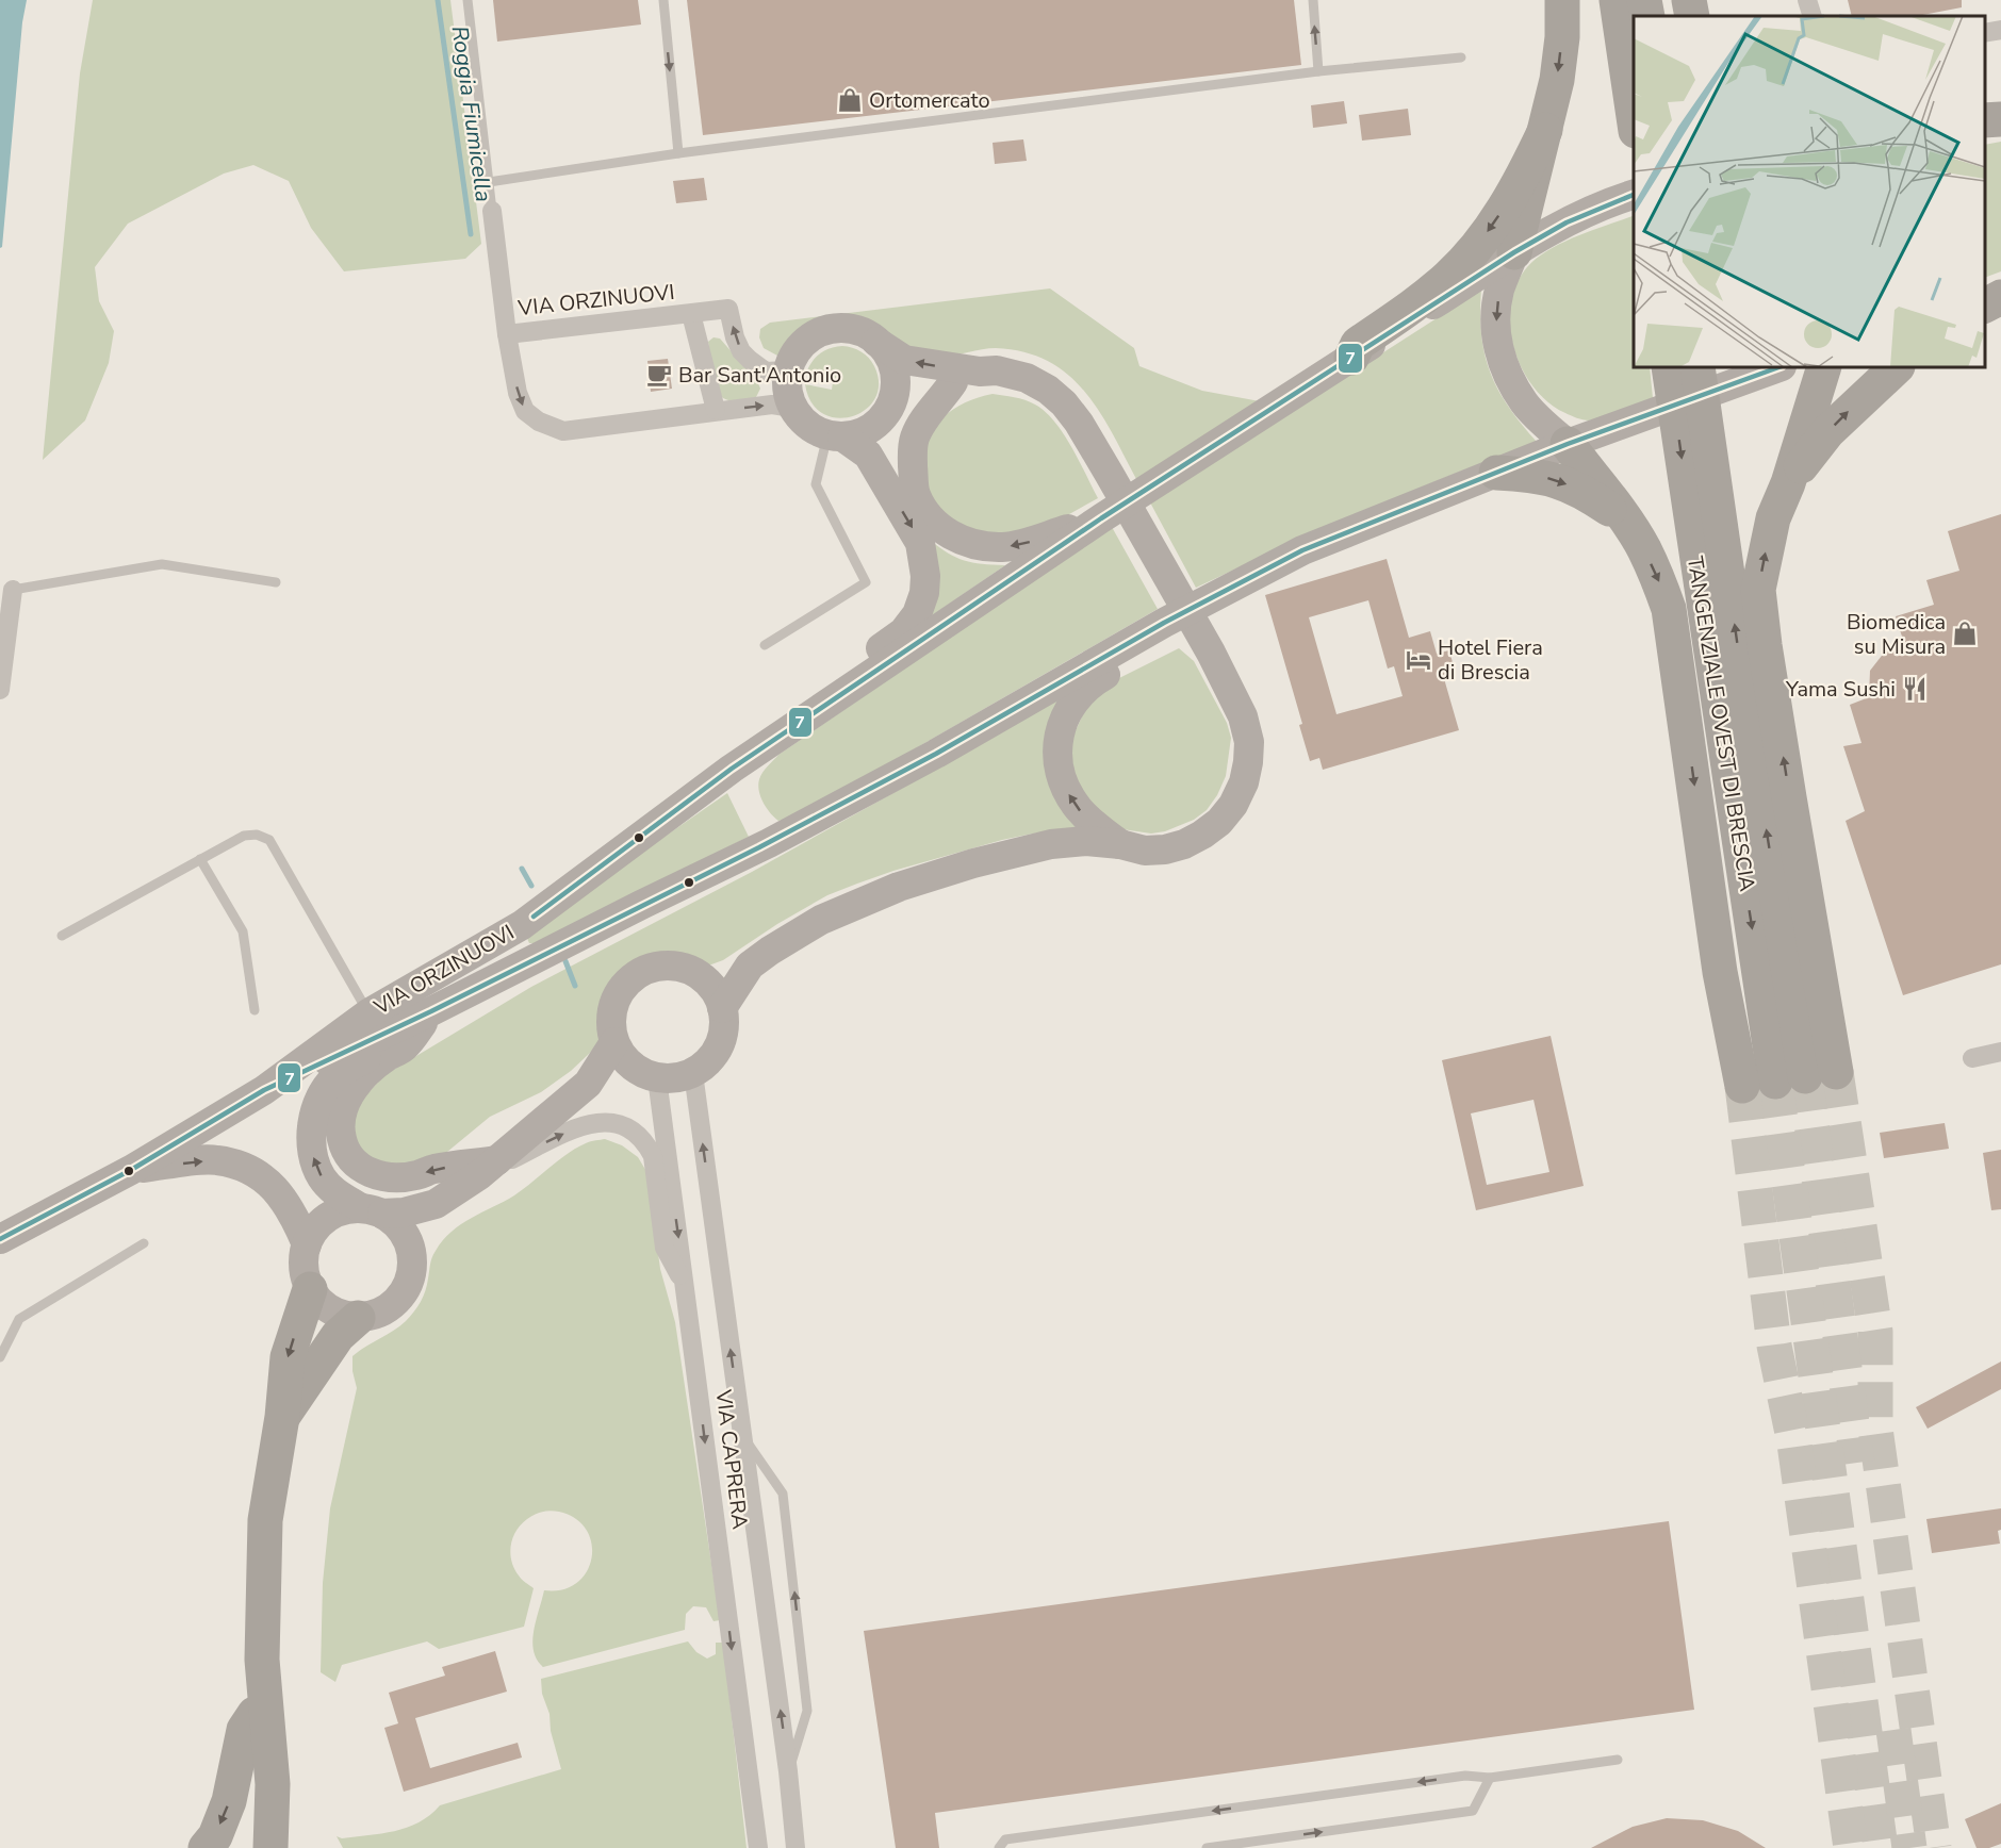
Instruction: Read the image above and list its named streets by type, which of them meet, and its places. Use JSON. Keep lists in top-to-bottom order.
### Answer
{
  "streets": {
    "highway": ["TANGENZIALE OVEST DI BRESCIA"],
    "main road": ["VIA ORZINUOVI"],
    "street": ["VIA CAPRERA"]
  },
  "crossings": [
    ["VIA ORZINUOVI", "TANGENZIALE OVEST DI BRESCIA"]
  ],
  "water": ["Roggia Fiumicella"],
  "places": {
    "shop": ["Ortomercato", "Biomedica su Misura"],
    "cafe": ["Bar Sant'Antonio"],
    "hotel": ["Hotel Fiera di Brescia"],
    "restaurant": ["Yama Sushi"]
  },
  "lines": ["transit line 7"]
}
